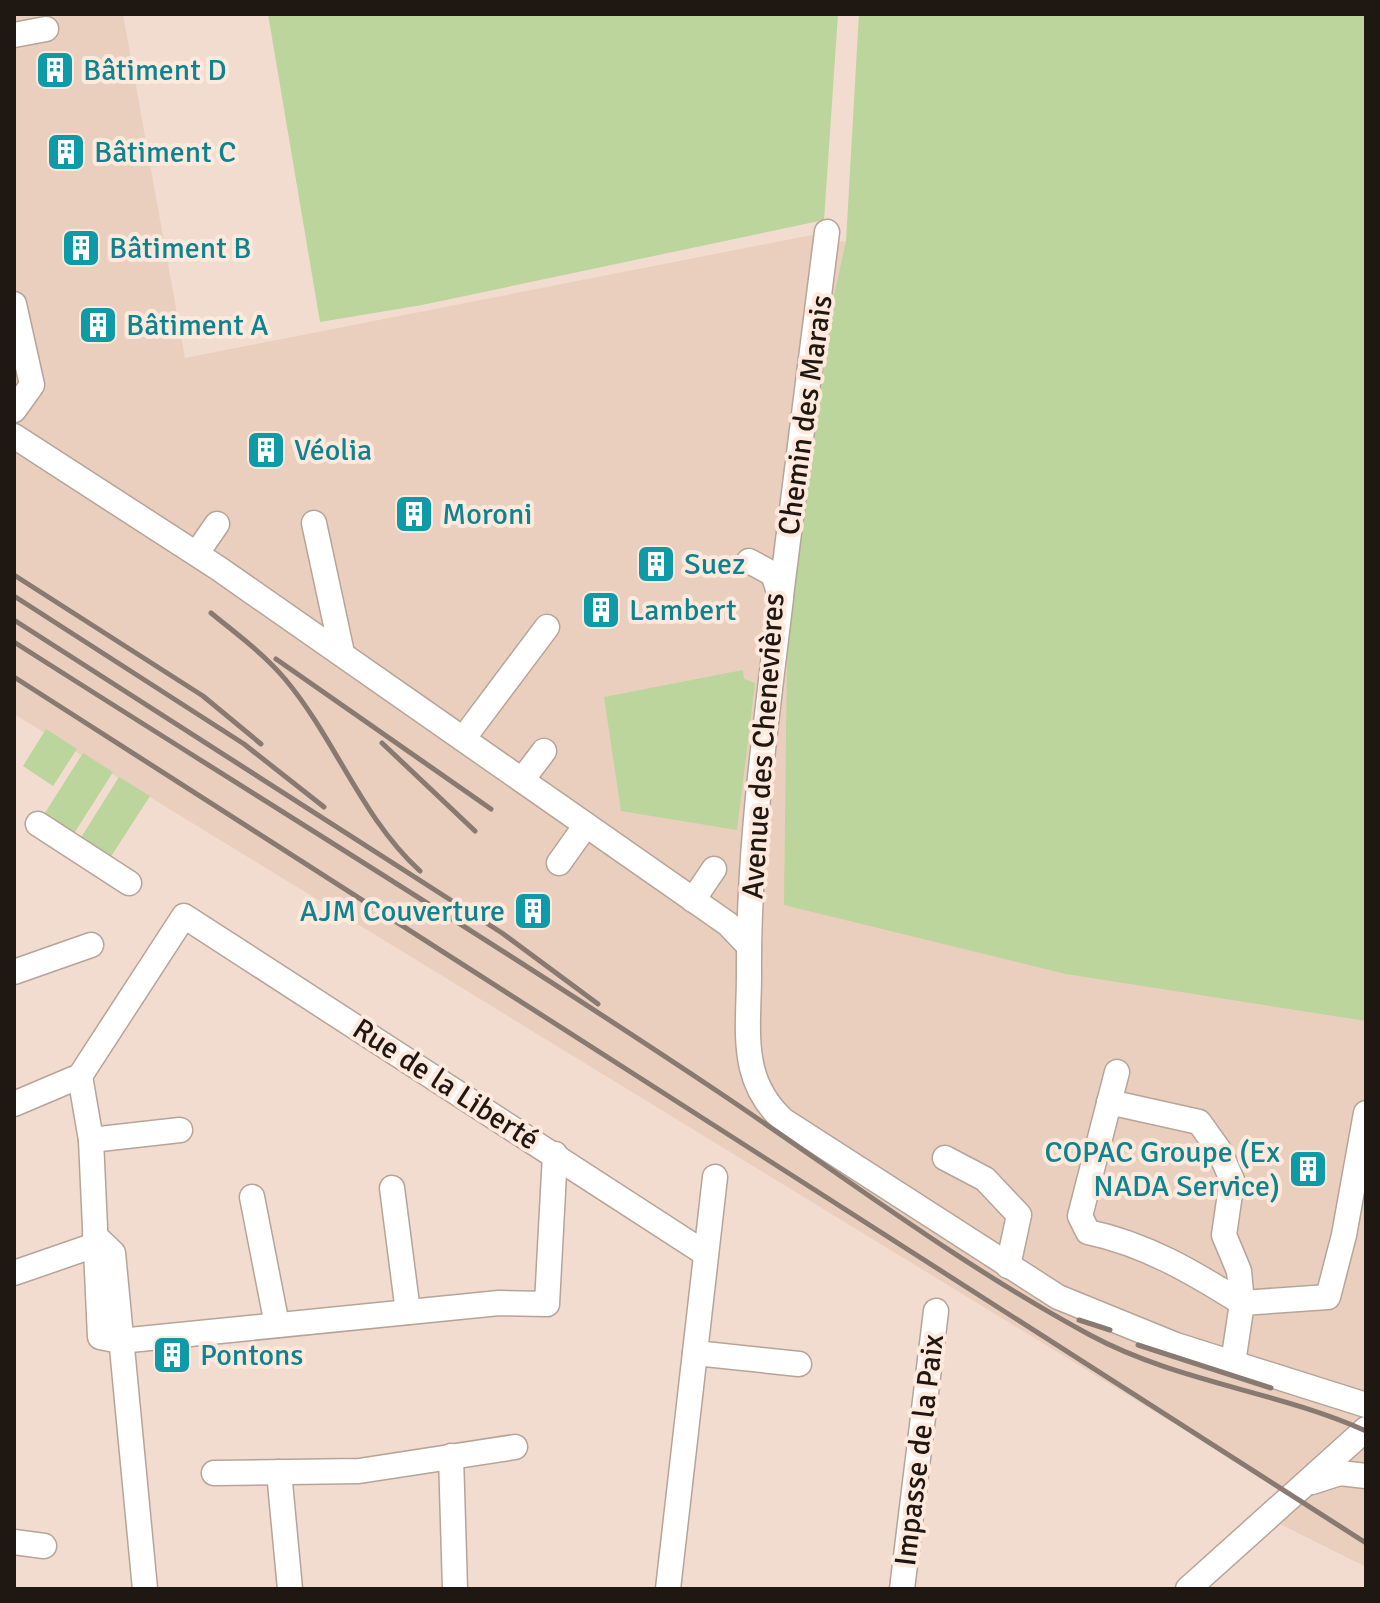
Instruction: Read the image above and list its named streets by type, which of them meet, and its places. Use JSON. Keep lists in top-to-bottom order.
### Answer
{
  "streets": {
    "street": [
      "Chemin des Marais",
      "Avenue des Chenevières",
      "Rue de la Liberté",
      "Impasse de la Paix"
    ]
  },
  "crossings": [
    ["Chemin des Marais", "Avenue des Chenevières"]
  ],
  "places": {
    "building": [
      "Bâtiment D",
      "Bâtiment C",
      "Bâtiment B",
      "Bâtiment A",
      "Véolia",
      "Moroni",
      "Suez",
      "Lambert",
      "AJM Couverture",
      "COPAC Groupe (Ex NADA Service)",
      "Pontons"
    ]
  }
}
